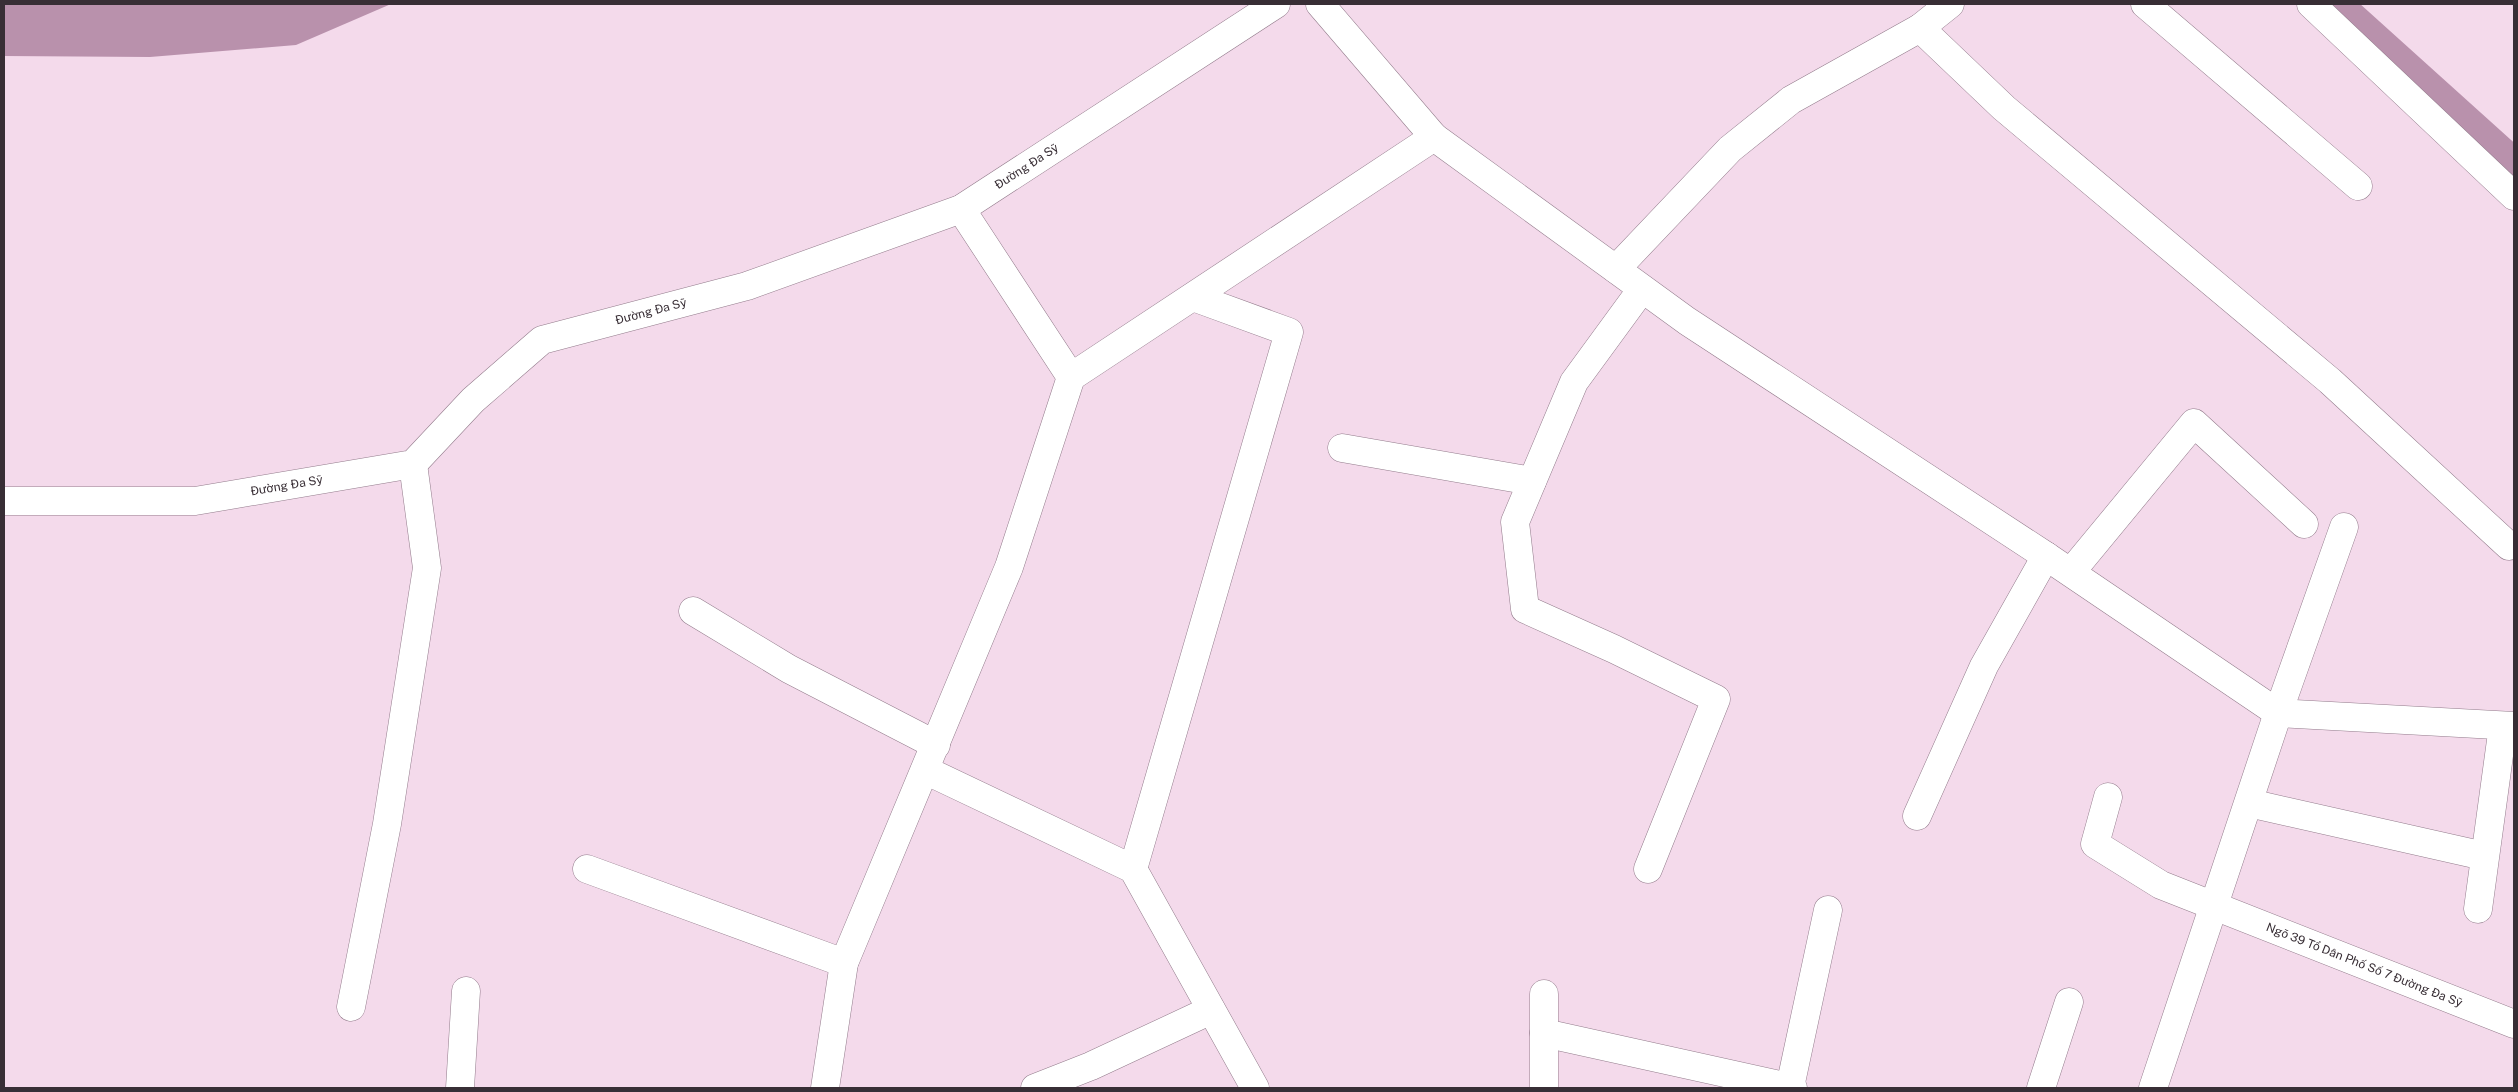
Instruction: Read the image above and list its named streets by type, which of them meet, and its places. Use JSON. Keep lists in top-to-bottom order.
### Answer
{
  "streets": {
    "street": ["Đường Đa Sỹ", "Ngõ 39 Tổ Dân Phố Số 7 Đường Đa Sỹ"]
  }
}
